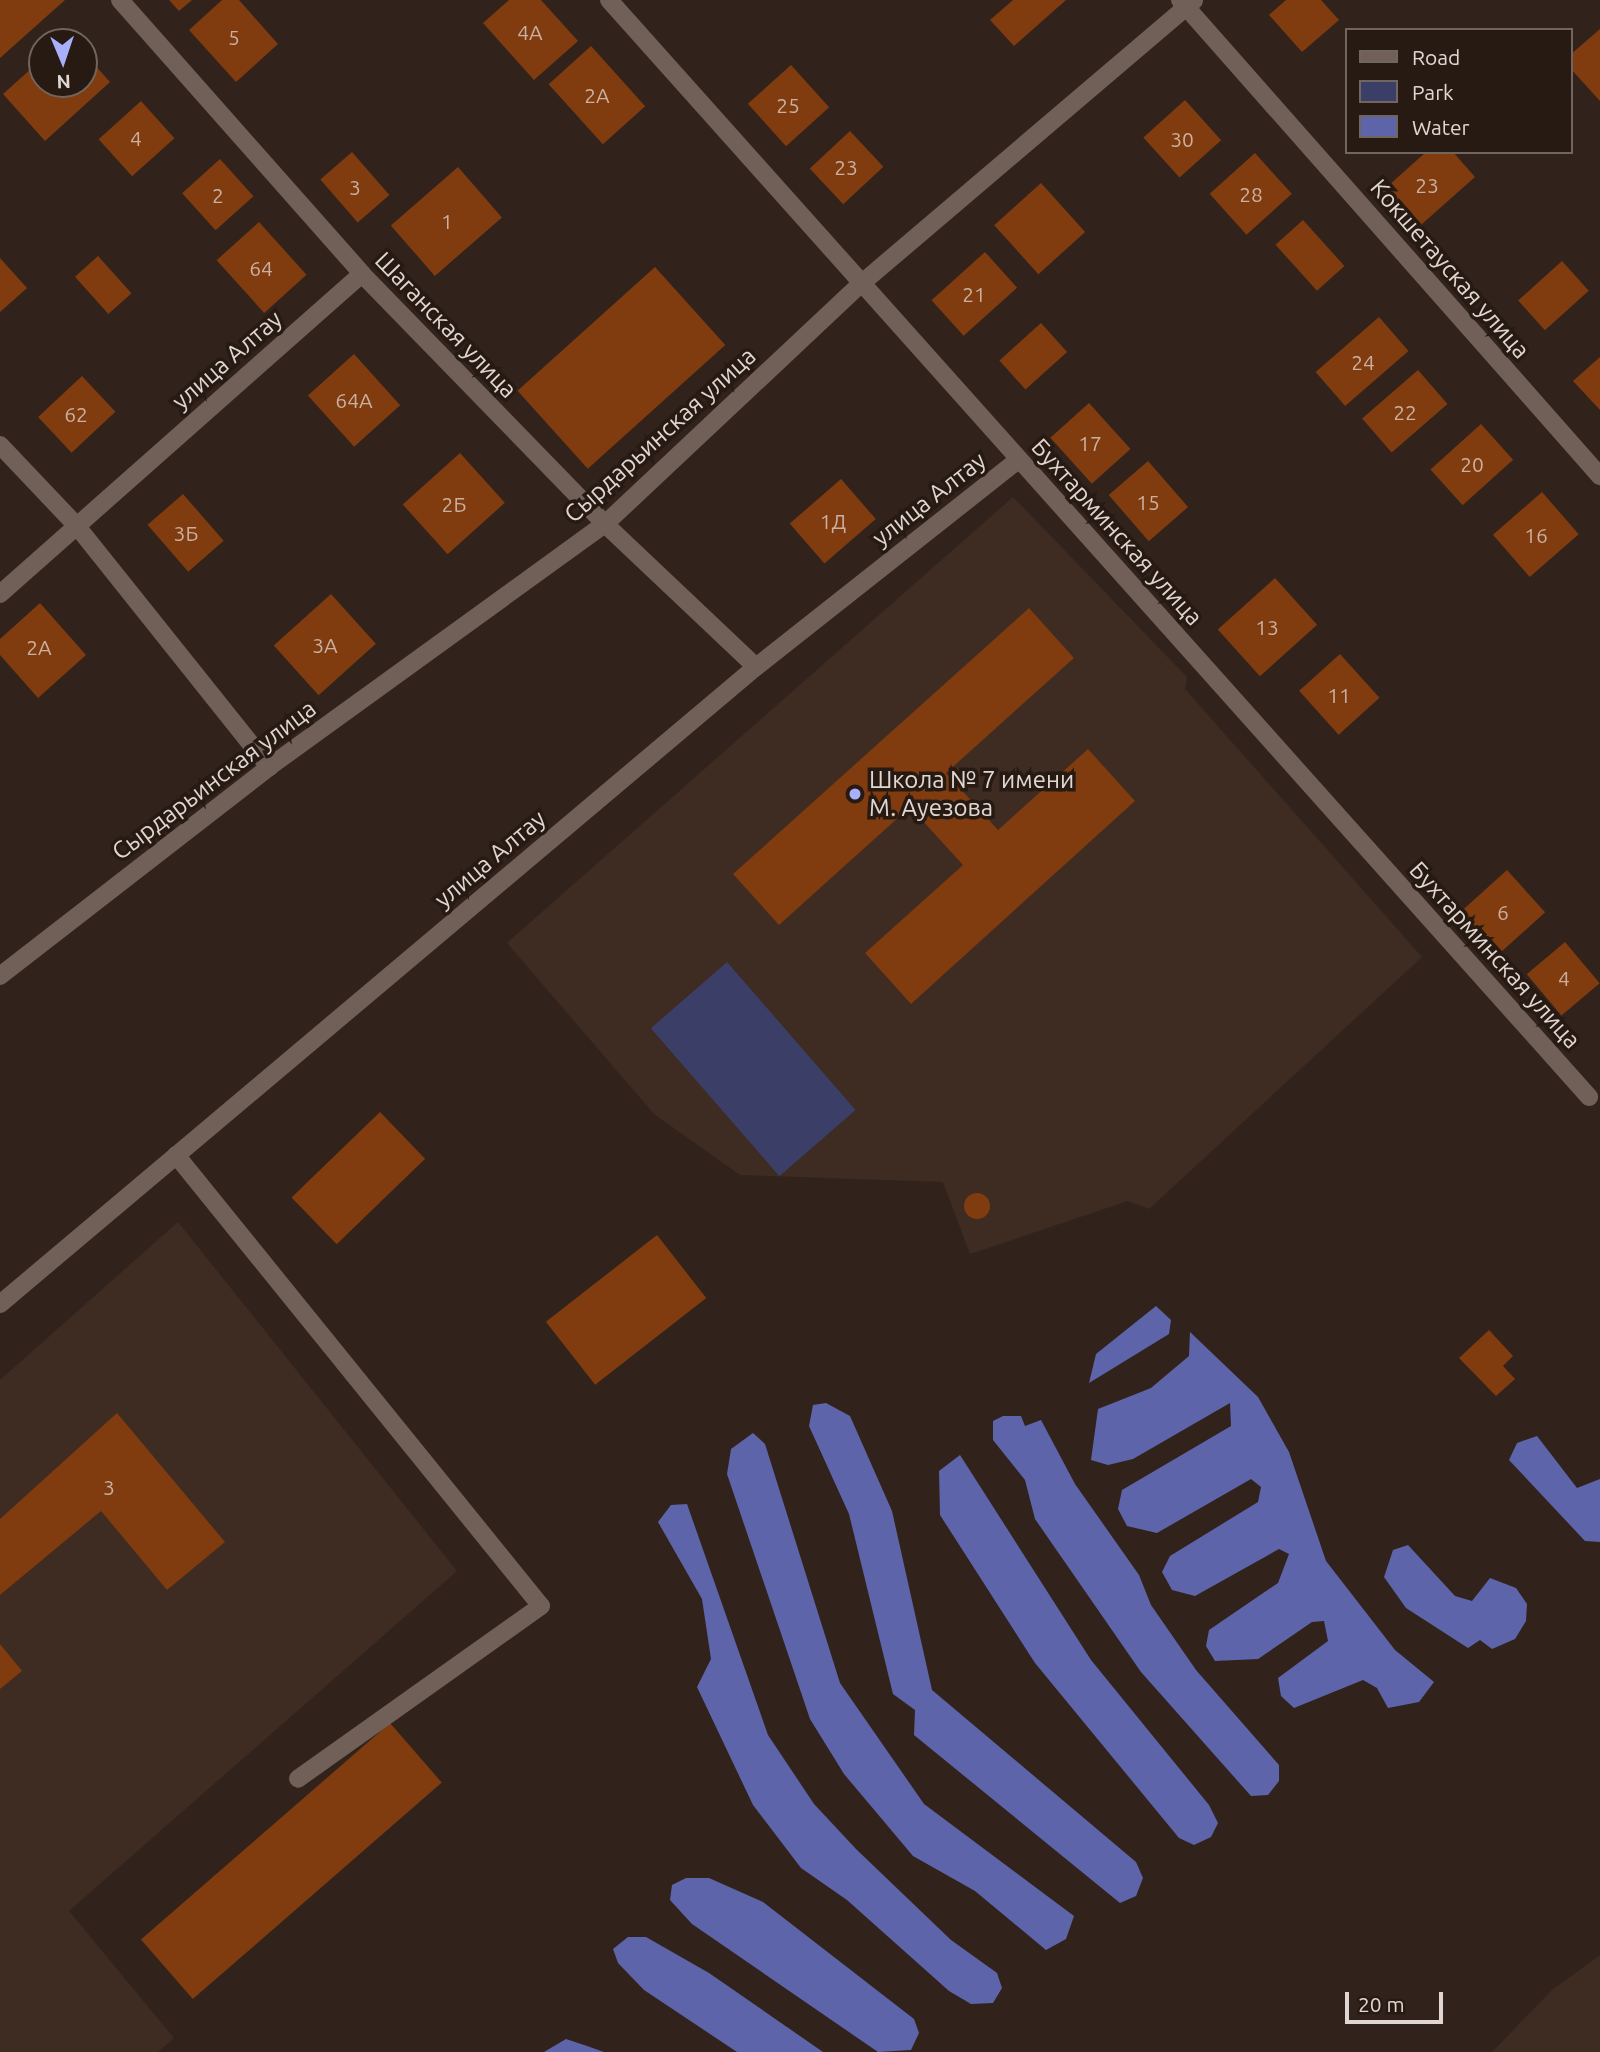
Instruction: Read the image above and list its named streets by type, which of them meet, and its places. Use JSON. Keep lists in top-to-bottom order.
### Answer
{
  "streets": {
    "street": [
      "Кокшетауская улица",
      "Шаганская улица",
      "улица Алтау",
      "Сырдарьинская улица",
      "Бухтарминская улица"
    ]
  },
  "crossings": [
    ["Кокшетауская улица", "Сырдарьинская улица"],
    ["Шаганская улица", "улица Алтау"],
    ["Шаганская улица", "Сырдарьинская улица"],
    ["улица Алтау", "Бухтарминская улица"],
    ["Сырдарьинская улица", "Бухтарминская улица"]
  ],
  "places": ["Школа № 7 имени М. Ауезова"],
  "house_numbers": [
    "4А",
    "5",
    "2А",
    "25",
    "4",
    "30",
    "23",
    "23",
    "3",
    "28",
    "2",
    "1",
    "64",
    "21",
    "24",
    "64А",
    "22",
    "62",
    "17",
    "20",
    "15",
    "2Б",
    "1Д",
    "3Б",
    "16",
    "13",
    "3А",
    "2А",
    "11",
    "6",
    "4",
    "3"
  ],
  "legend": ["Road", "Park", "Water"],
  "scale_bar": "20 m",
  "north": "bottom"
}
